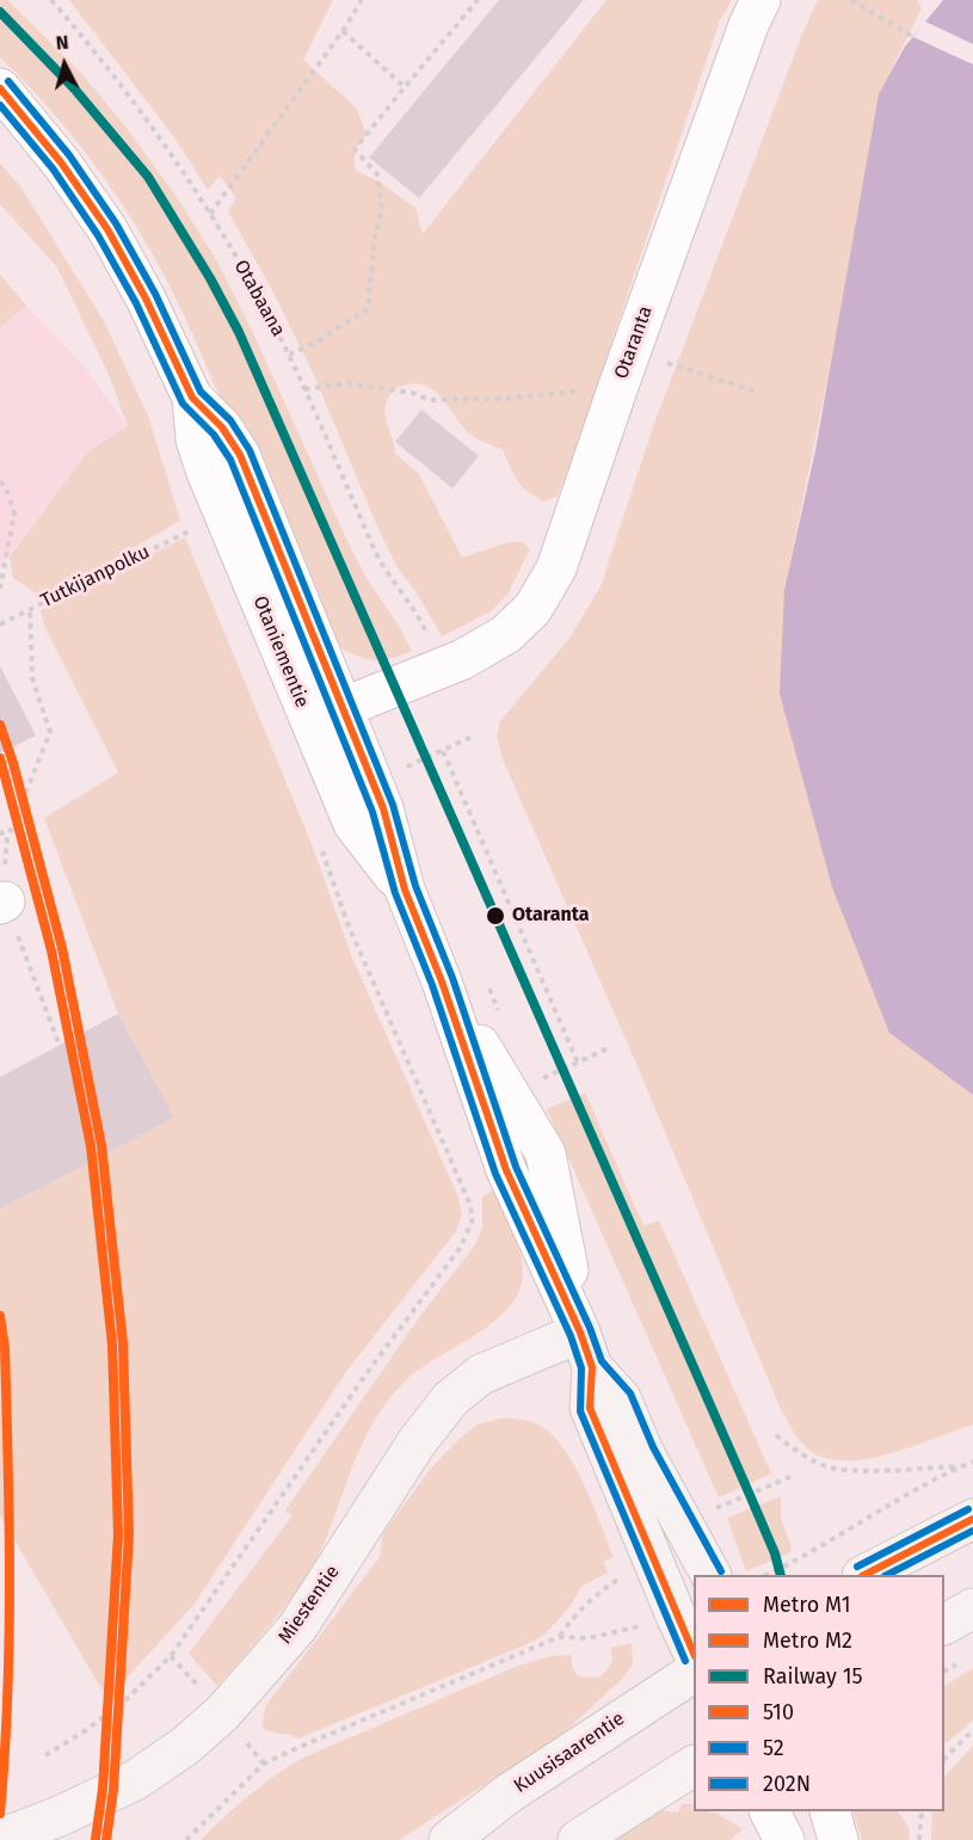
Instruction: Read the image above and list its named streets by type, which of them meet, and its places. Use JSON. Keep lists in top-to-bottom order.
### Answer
{
  "streets": {
    "main road": ["Otaniementie", "Miestentie", "Kuusisaarentie"],
    "street": ["Otaranta"],
    "path": ["Otabaana", "Tutkijanpolku"]
  },
  "crossings": [
    ["Otaranta", "Otaniementie"],
    ["Otaniementie", "Miestentie"]
  ],
  "places": ["Otaranta"],
  "lines": [
    "rail line 15",
    "transit line 202N",
    "transit line 510",
    "transit line 52",
    "metro line M1",
    "metro line M2"
  ],
  "legend": [
    "Metro M1",
    "Metro M2",
    "Railway 15",
    "510",
    "52",
    "202N"
  ],
  "north": "top"
}
